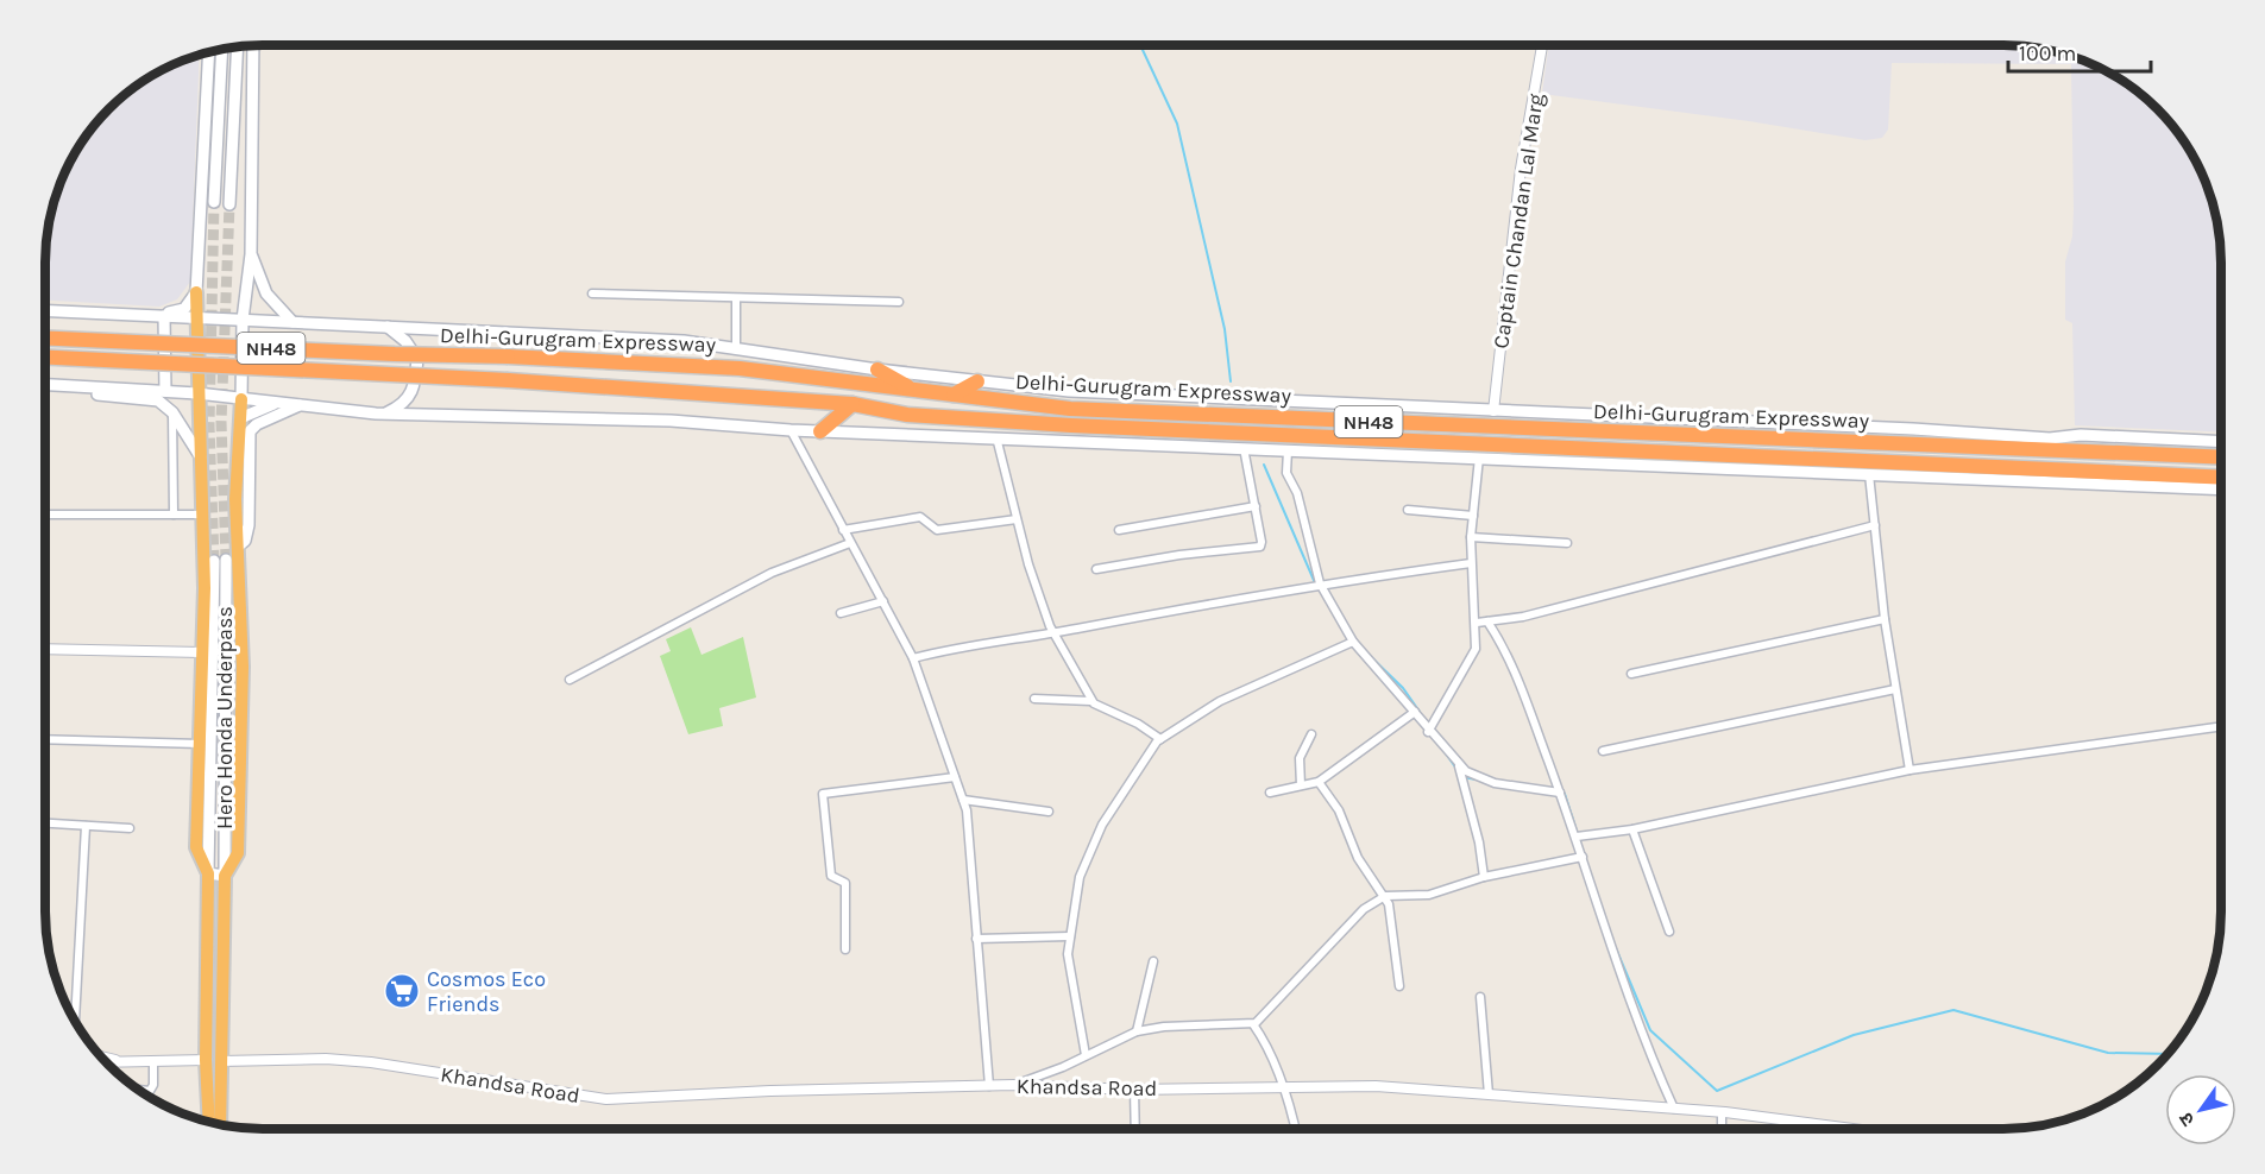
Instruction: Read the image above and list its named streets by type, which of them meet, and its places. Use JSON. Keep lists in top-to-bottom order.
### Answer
{
  "streets": {
    "highway": ["Delhi-Gurugram Expressway", "NH48"],
    "main road": ["Hero Honda Underpass"],
    "street": ["Captain Chandan Lal Marg", "Khandsa Road"]
  },
  "places": {
    "supermarket": ["Cosmos Eco Friends"]
  },
  "scale_bar": "100 m",
  "north": "bottom left"
}
